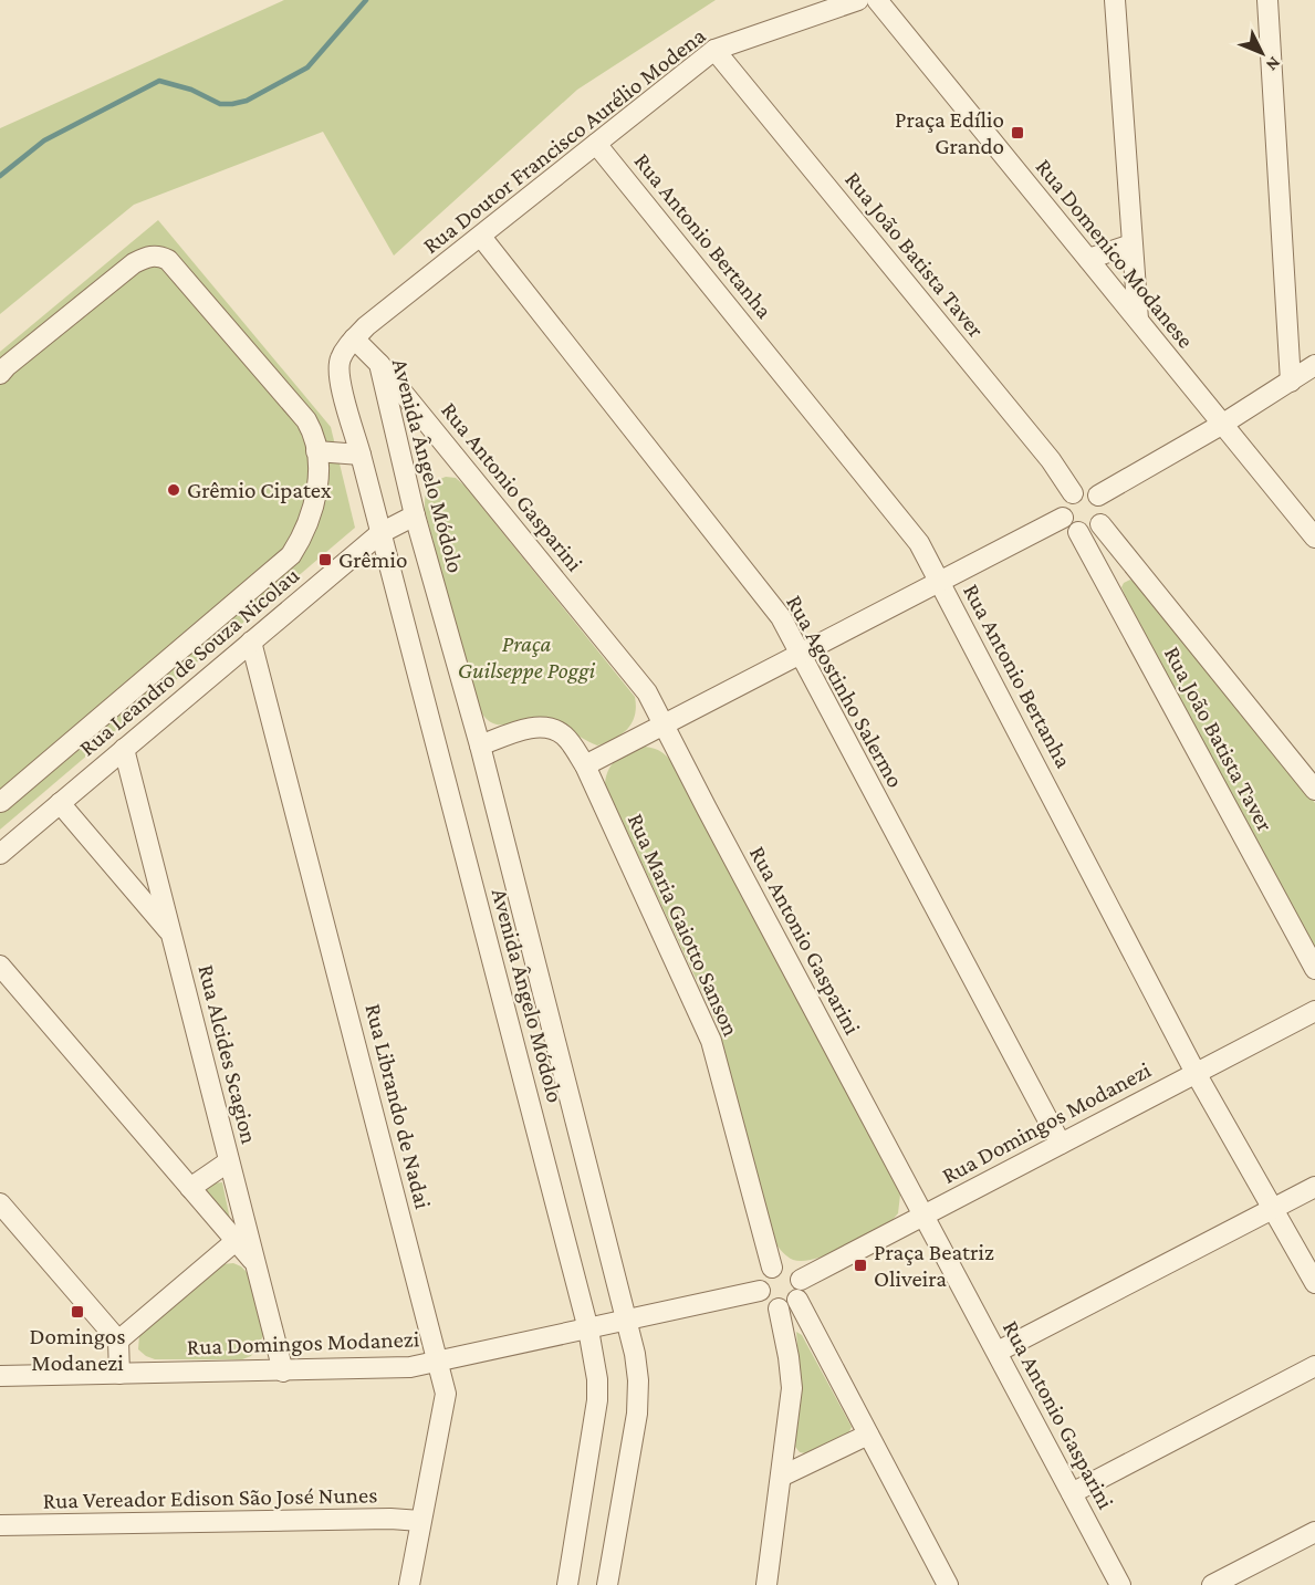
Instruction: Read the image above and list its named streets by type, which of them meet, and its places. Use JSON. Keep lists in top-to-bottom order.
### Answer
{
  "streets": {
    "street": [
      "Rua Doutor Francisco Aurélio Modena",
      "Rua Antonio Bertanha",
      "Rua Domenico Modanese",
      "Rua João Batista Taver",
      "Avenida Ângelo Módolo",
      "Rua Antonio Gasparini",
      "Rua Leandro de Souza Nicolau",
      "Rua Agostinho Salermo",
      "Rua Maria Gaiotto Sanson",
      "Rua Alcides Scagion",
      "Rua Librando de Nadai",
      "Rua Domingos Modanezi",
      "Rua Vereador Edison São José Nunes"
    ]
  },
  "crossings": [
    ["Rua Doutor Francisco Aurélio Modena", "Rua Antonio Bertanha"],
    ["Rua Doutor Francisco Aurélio Modena", "Rua João Batista Taver"],
    ["Rua Doutor Francisco Aurélio Modena", "Avenida Ângelo Módolo"],
    ["Rua Doutor Francisco Aurélio Modena", "Rua Agostinho Salermo"],
    ["Rua Antonio Bertanha", "Rua Domingos Modanezi"],
    ["Avenida Ângelo Módolo", "Rua Antonio Gasparini"],
    ["Avenida Ângelo Módolo", "Rua Leandro de Souza Nicolau"],
    ["Avenida Ângelo Módolo", "Rua Maria Gaiotto Sanson"],
    ["Avenida Ângelo Módolo", "Rua Domingos Modanezi"],
    ["Rua Antonio Gasparini", "Rua Domingos Modanezi"],
    ["Rua Leandro de Souza Nicolau", "Rua Alcides Scagion"],
    ["Rua Leandro de Souza Nicolau", "Rua Librando de Nadai"],
    ["Rua Agostinho Salermo", "Rua Domingos Modanezi"],
    ["Rua Maria Gaiotto Sanson", "Rua Domingos Modanezi"],
    ["Rua Alcides Scagion", "Rua Domingos Modanezi"],
    ["Rua Librando de Nadai", "Rua Domingos Modanezi"],
    ["Rua Librando de Nadai", "Rua Vereador Edison São José Nunes"]
  ],
  "parks": ["Praça Guilseppe Poggi"],
  "places": {
    "transit": [
      "Praça Edílio Grando",
      "Grêmio",
      "Praça Beatriz Oliveira",
      "Domingos Modanezi"
    ],
    "other": ["Grêmio Cipatex"]
  },
  "north": "bottom right"
}
